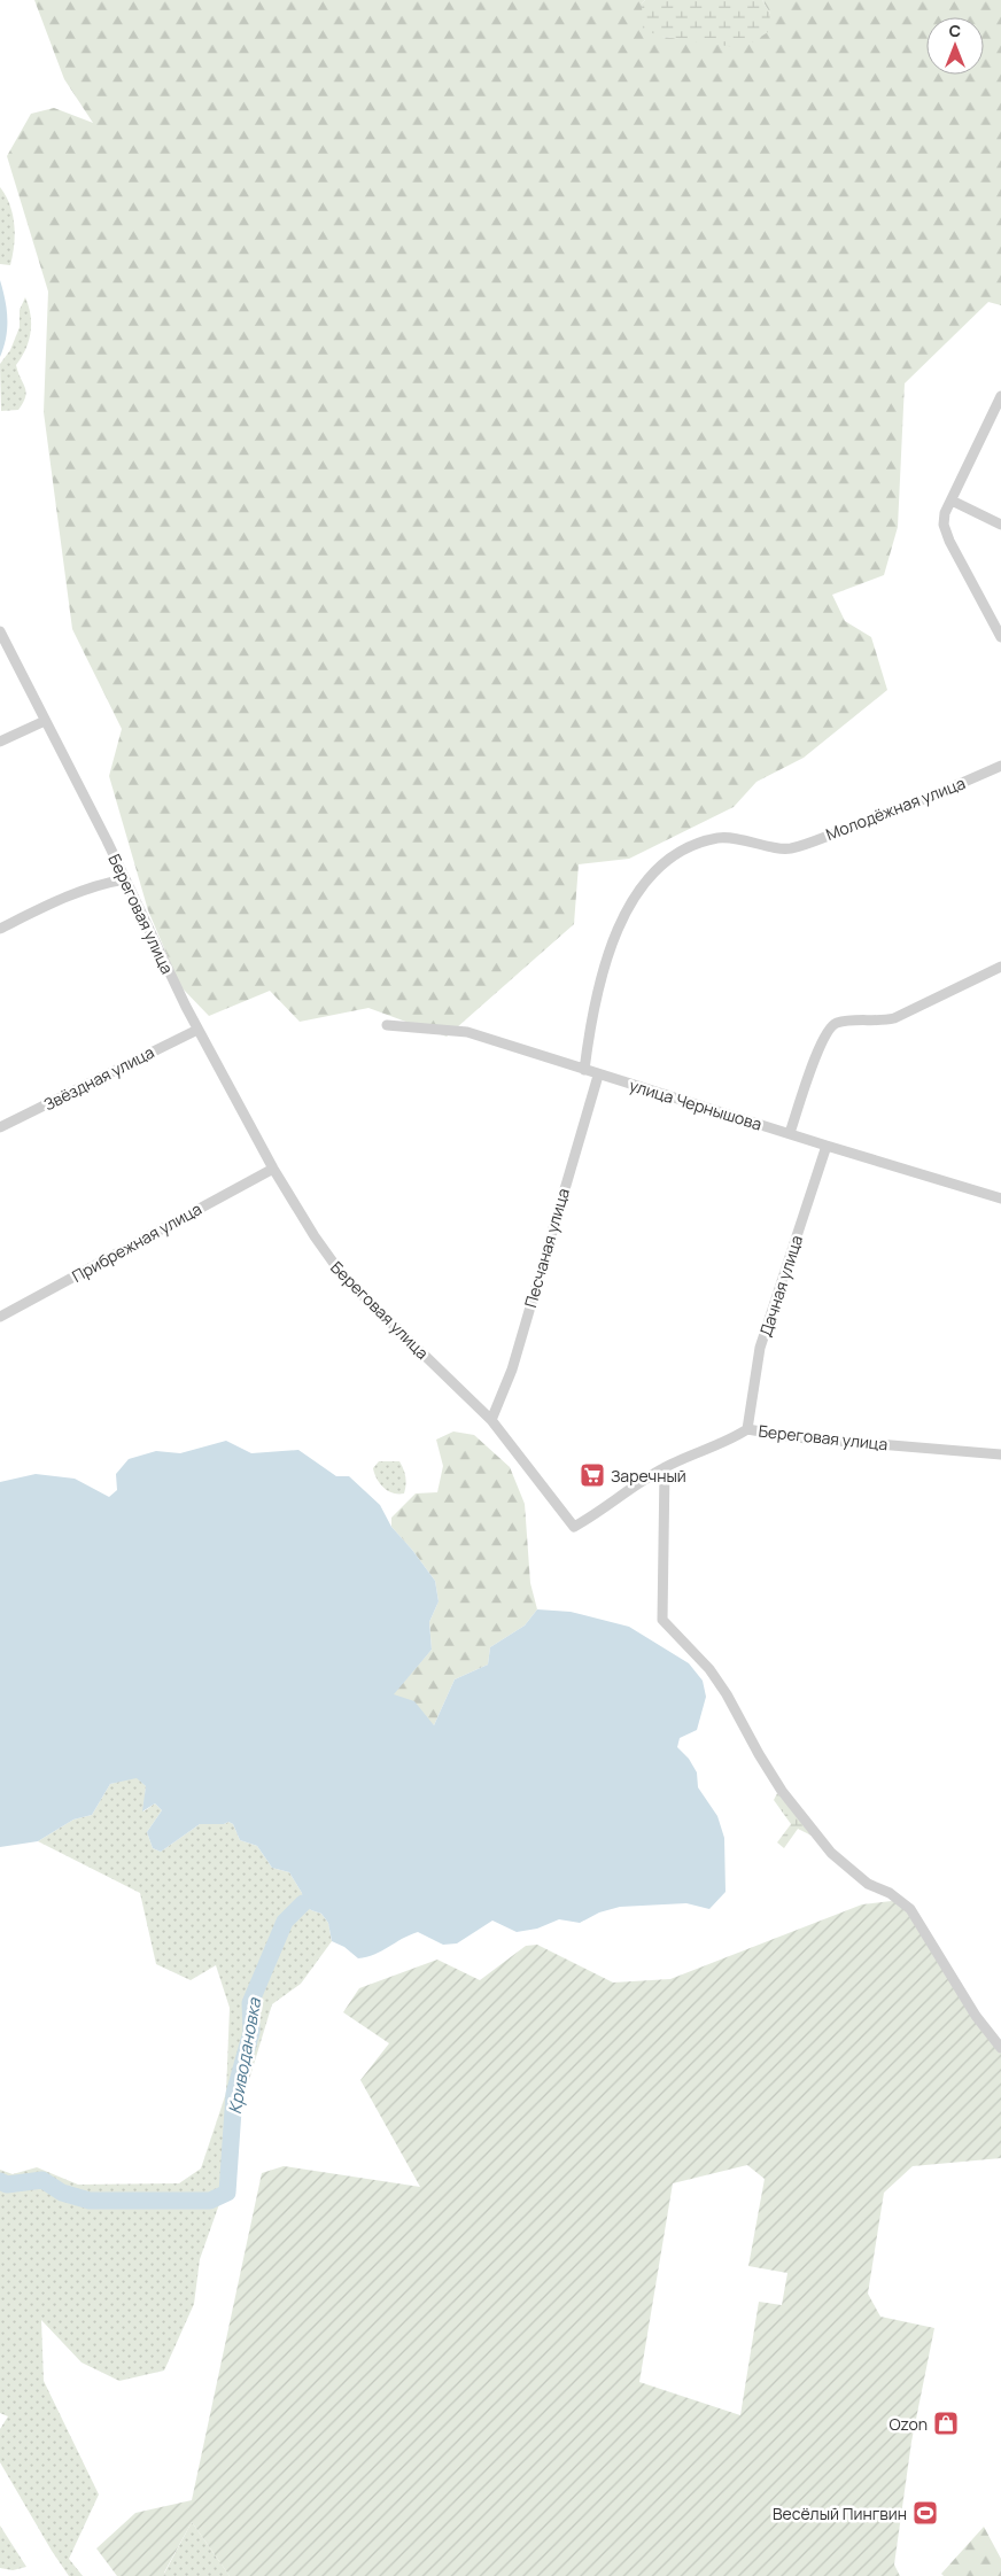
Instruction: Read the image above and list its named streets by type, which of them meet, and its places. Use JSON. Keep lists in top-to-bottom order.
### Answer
{
  "streets": {
    "street": [
      "Молодёжная улица",
      "Береговая улица",
      "Звёздная улица",
      "улица Чернышова",
      "Прибрежная улица",
      "Песчаная улица",
      "Дачная улица"
    ]
  },
  "crossings": [
    ["Молодёжная улица", "улица Чернышова"],
    ["Береговая улица", "Звёздная улица"],
    ["Береговая улица", "Прибрежная улица"],
    ["Береговая улица", "Песчаная улица"],
    ["Береговая улица", "Дачная улица"],
    ["улица Чернышова", "Песчаная улица"],
    ["улица Чернышова", "Дачная улица"]
  ],
  "water": ["Криводановка"],
  "places": {
    "supermarket": ["Заречный"],
    "shop": ["Ozon"],
    "sports": ["Весёлый Пингвин"]
  },
  "north": "top"
}
